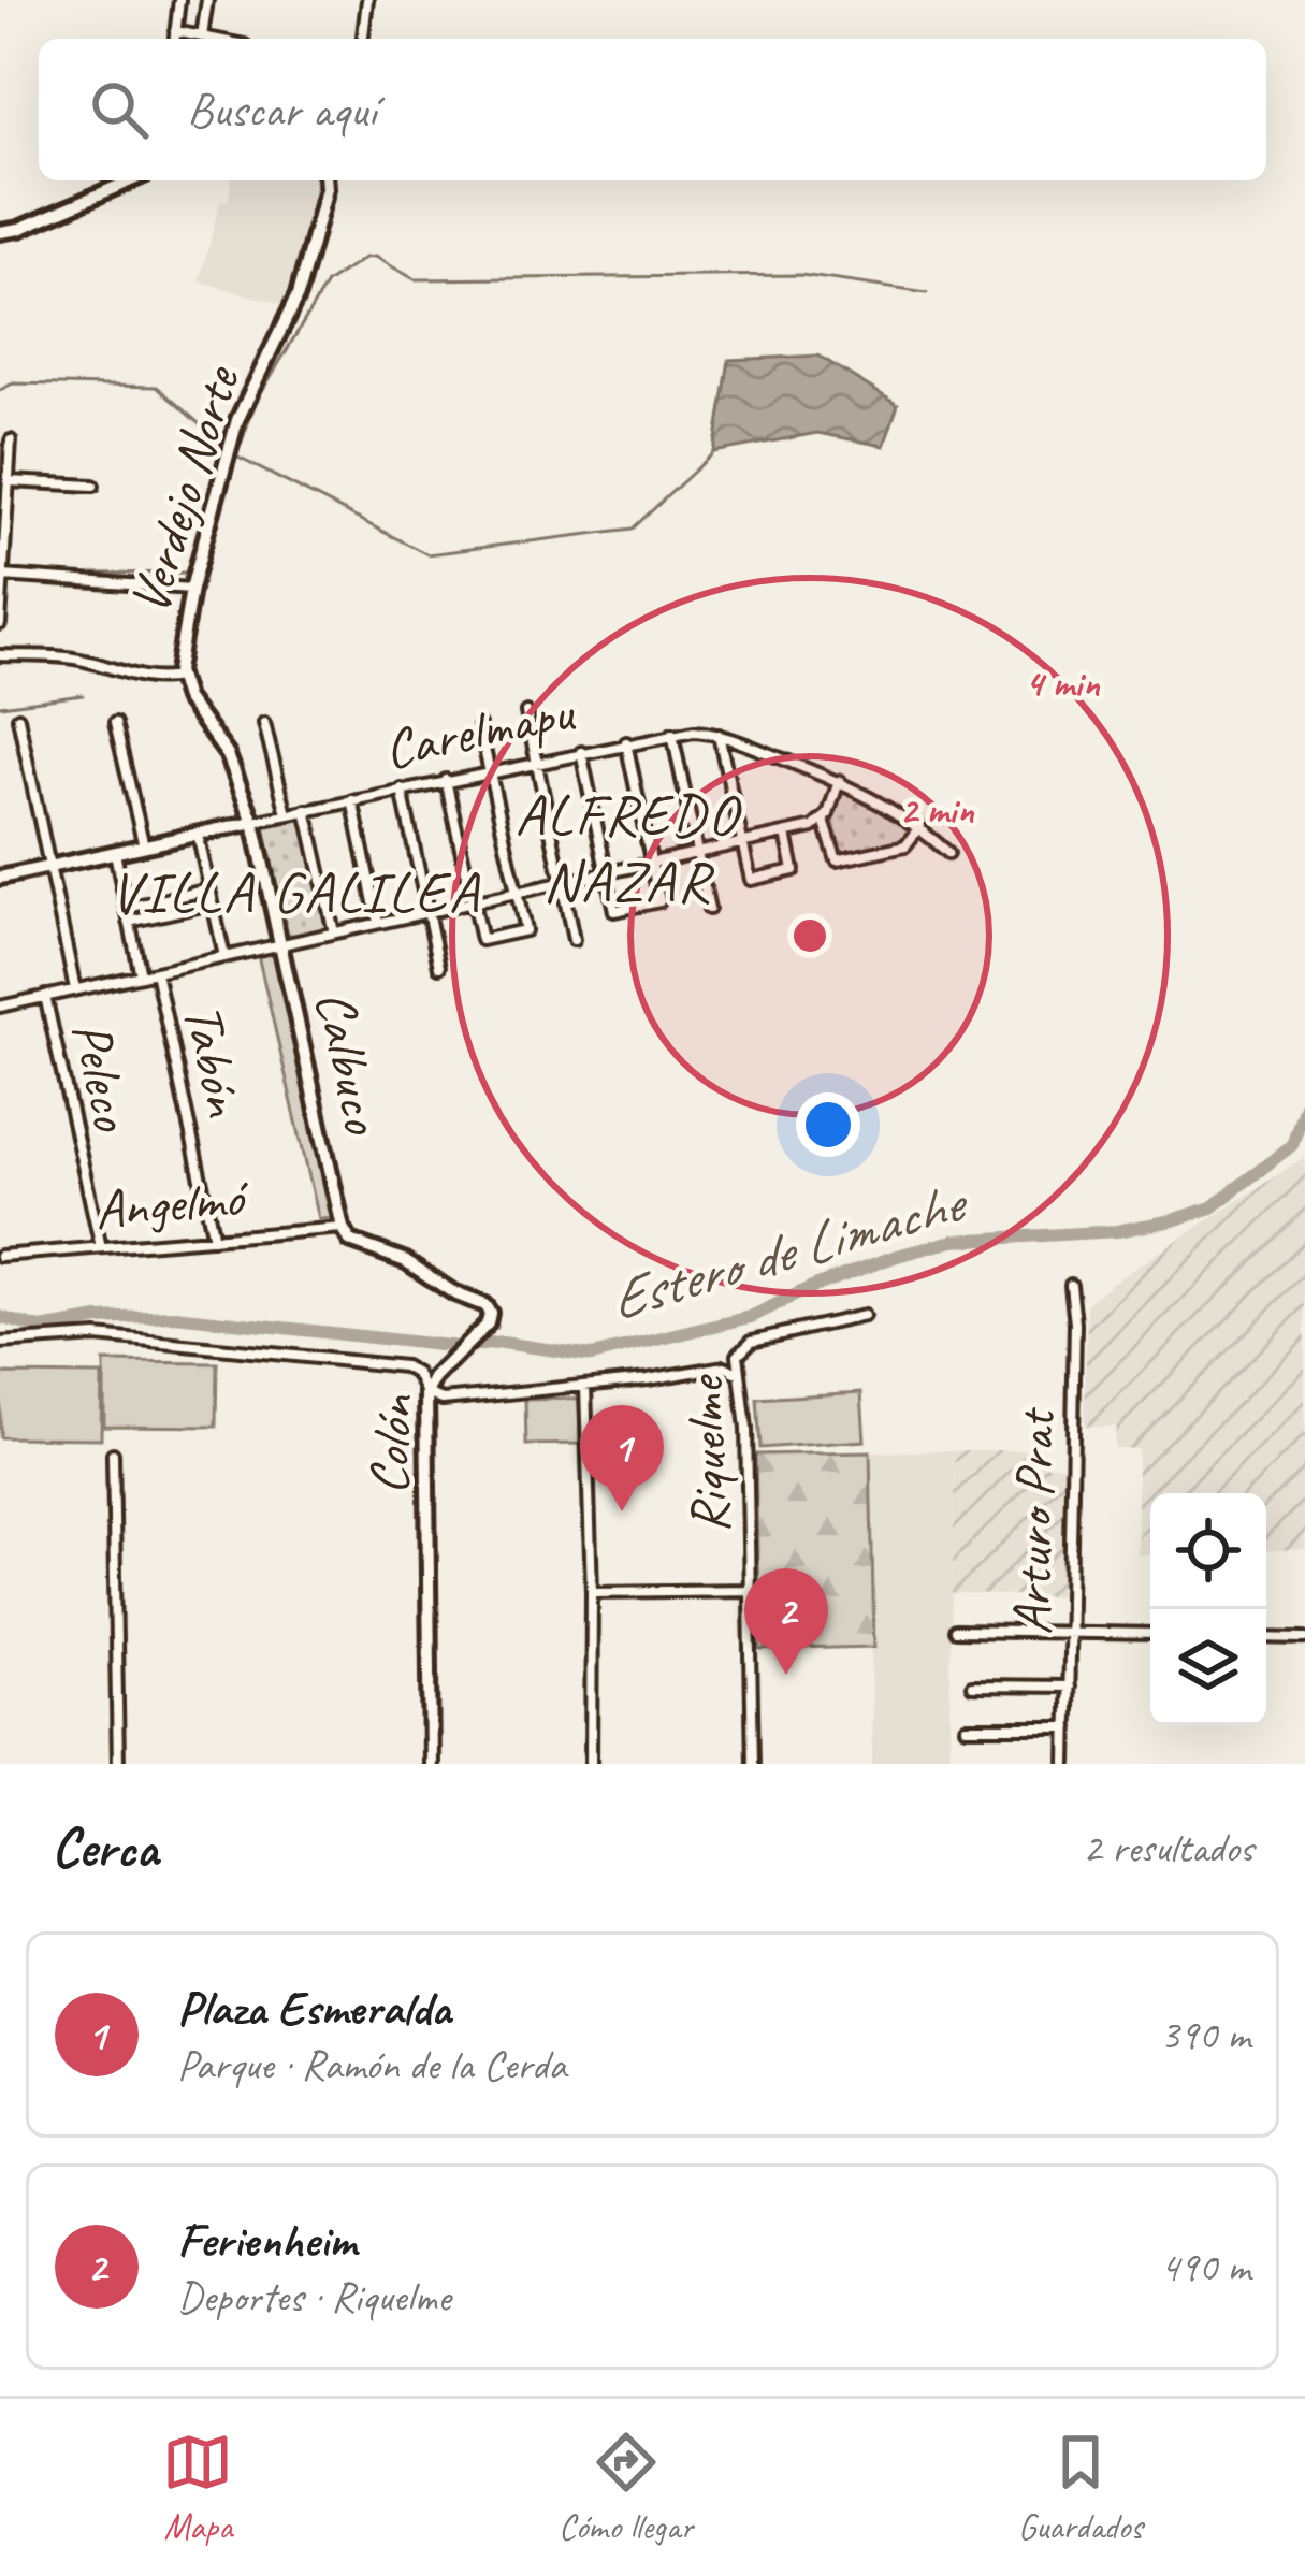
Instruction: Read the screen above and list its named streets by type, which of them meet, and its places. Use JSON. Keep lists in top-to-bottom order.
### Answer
{
  "streets": {
    "street": [
      "Verdejo Norte",
      "Carelmapu",
      "Tabón",
      "Calbuco",
      "Peleco",
      "Angelmó",
      "Colón",
      "Riquelme",
      "Arturo Prat"
    ]
  },
  "crossings": [
    ["Verdejo Norte", "Carelmapu"],
    ["Verdejo Norte", "Calbuco"],
    ["Carelmapu", "Calbuco"],
    ["Tabón", "Angelmó"],
    ["Calbuco", "Angelmó"],
    ["Calbuco", "Colón"],
    ["Peleco", "Angelmó"],
    ["Angelmó", "Colón"]
  ],
  "districts": ["ALFREDO NAZAR", "VILLA GALILEA"],
  "water": ["Estero de Limache"],
  "page": {
    "search": "Buscar aquí",
    "pins": ["1", "2"],
    "heading": ["Cerca", "2 resultados"],
    "list": [
      {
        "mark": "1",
        "name": "Plaza Esmeralda",
        "note": "Parque · Ramón de la Cerda",
        "value": "390 m"
      },
      {
        "mark": "2",
        "name": "Ferienheim",
        "note": "Deportes · Riquelme",
        "value": "490 m"
      }
    ],
    "nav": ["Mapa", "Cómo llegar", "Guardados"]
  },
  "rings": ["4 min", "2 min"]
}
